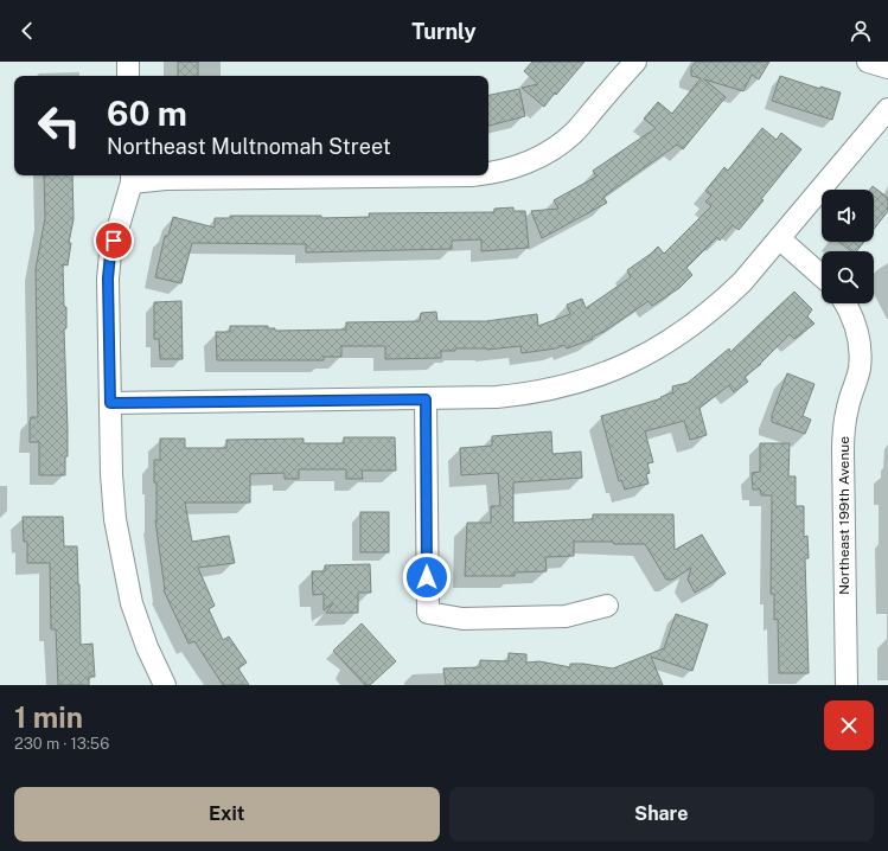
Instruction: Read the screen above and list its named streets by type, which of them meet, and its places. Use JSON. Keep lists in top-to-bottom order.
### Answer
{
  "streets": {
    "street": ["Northeast 199th Avenue"]
  },
  "page": {
    "header": "Turnly",
    "turn": ["60 m", "Northeast Multnomah Street"],
    "heading": ["1 min", "230 m · 13:56"],
    "buttons": ["Exit", "Share"]
  }
}
